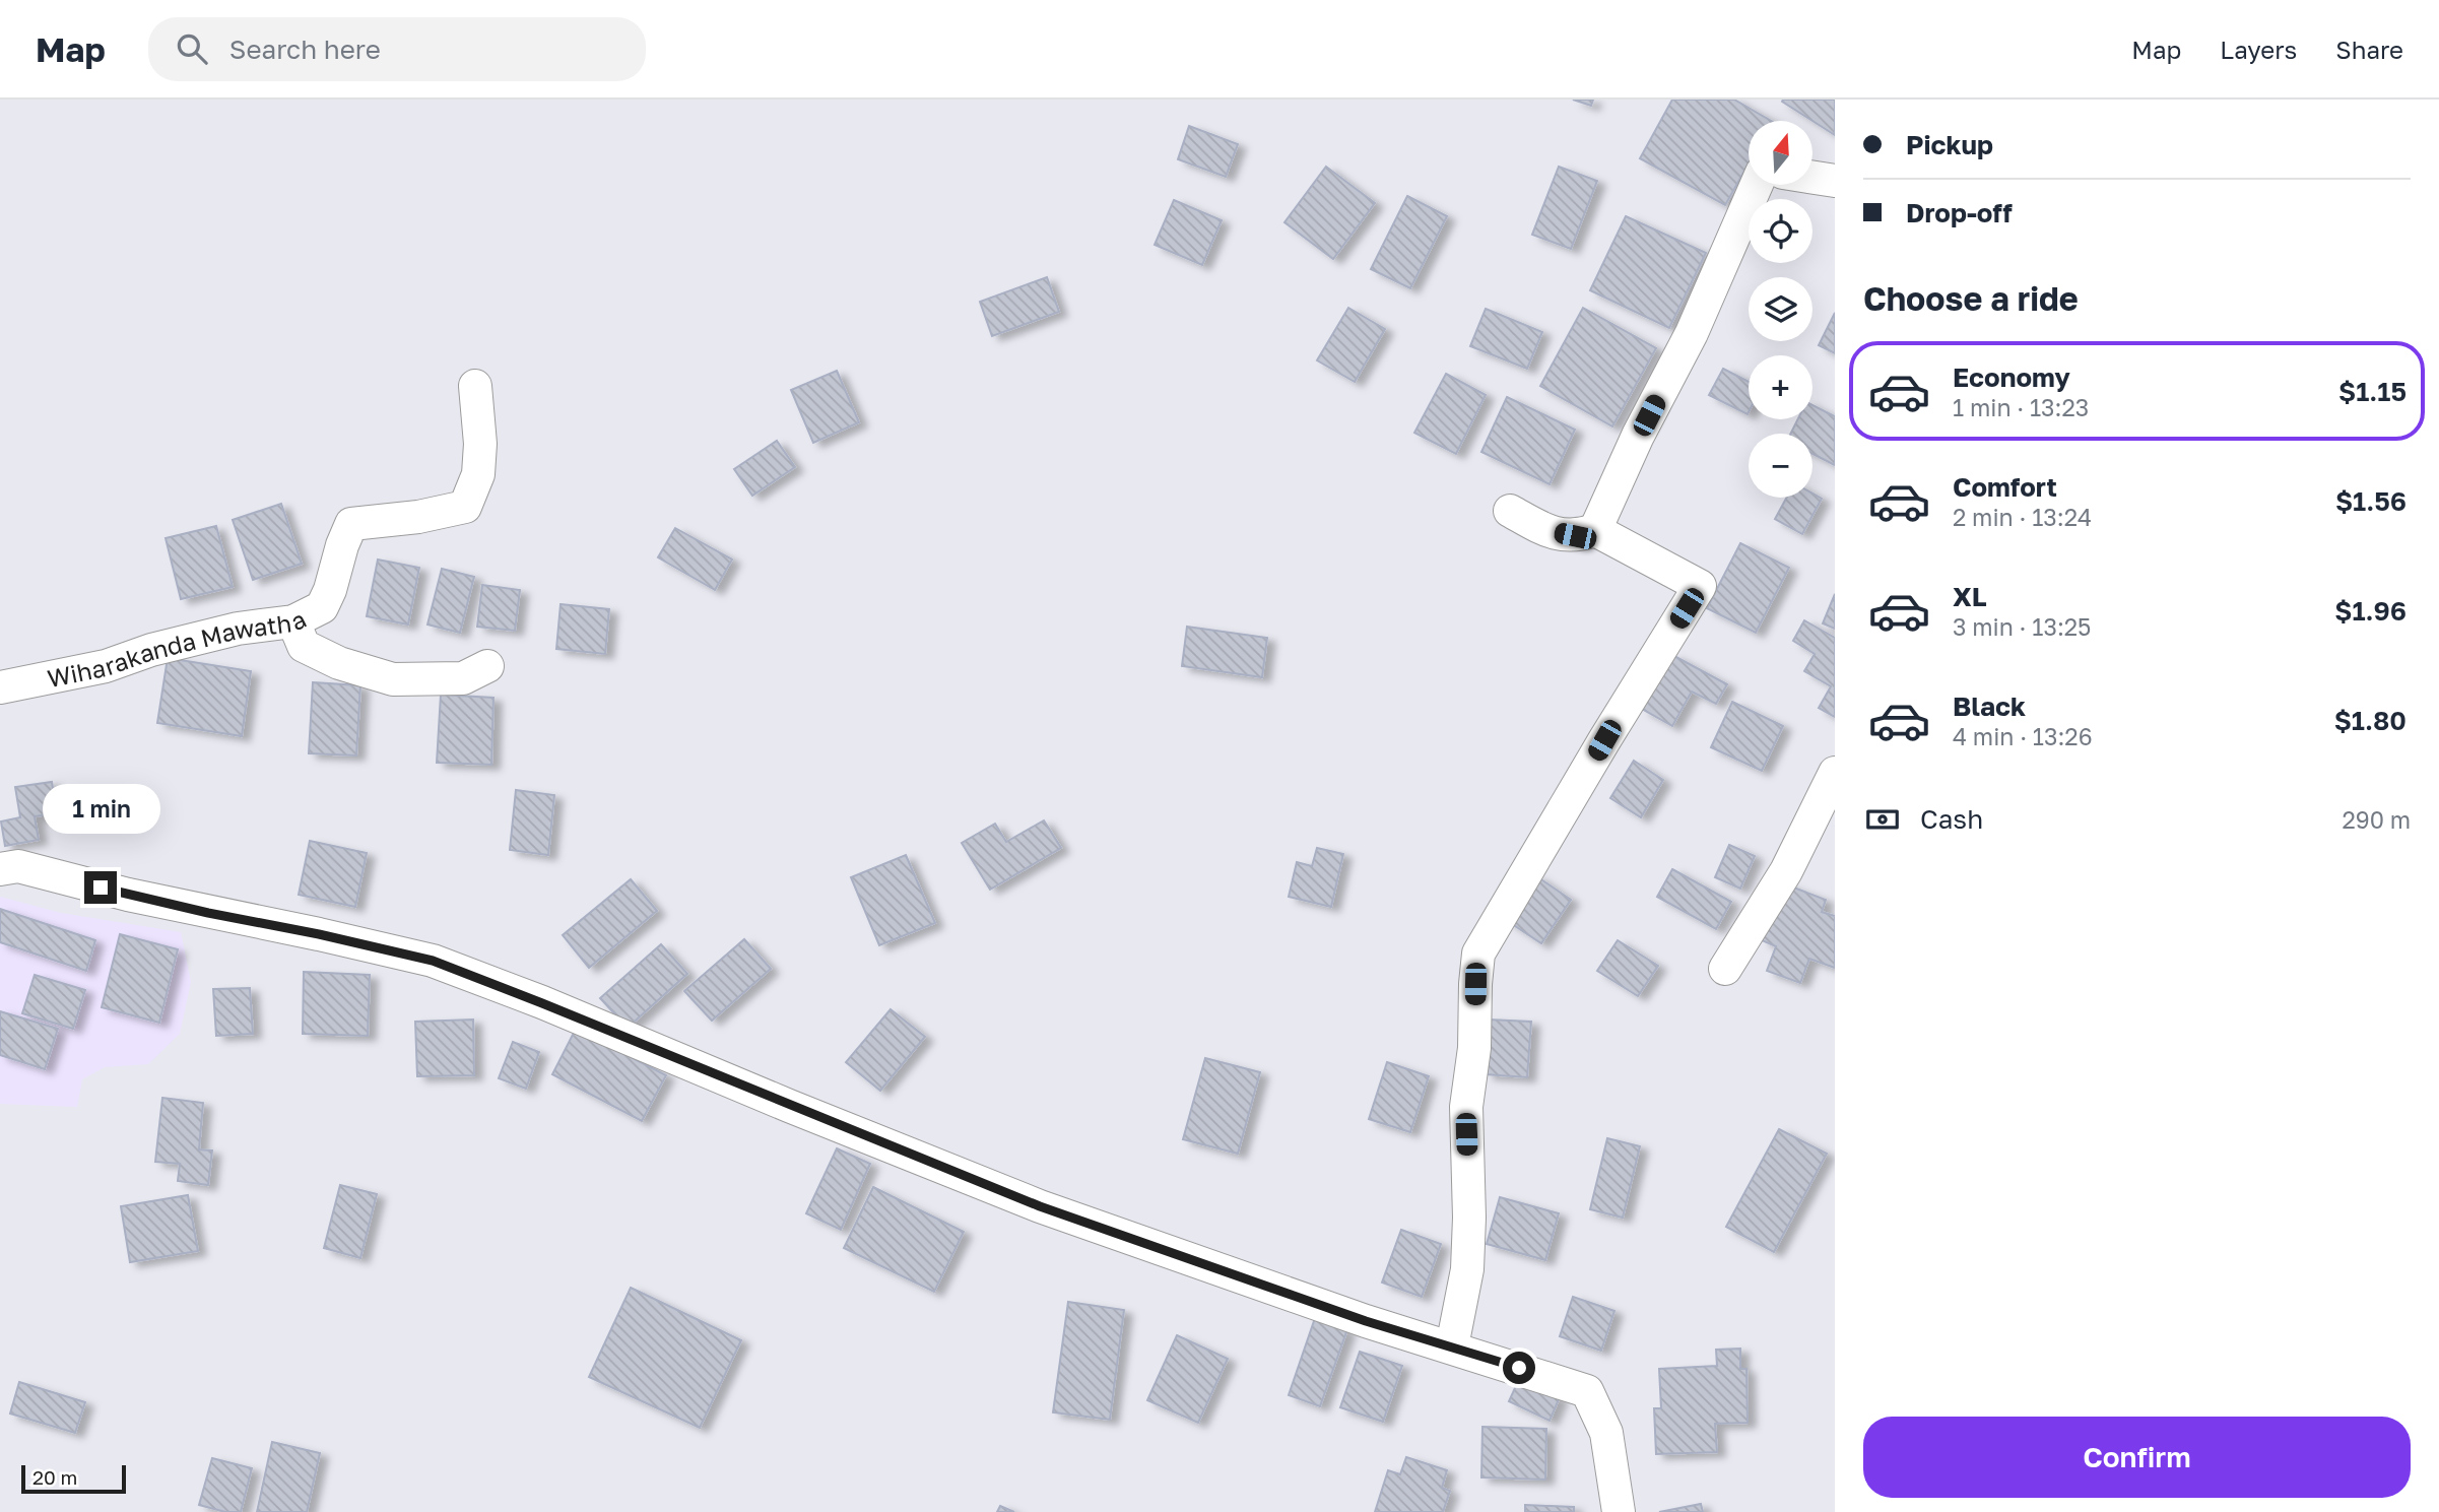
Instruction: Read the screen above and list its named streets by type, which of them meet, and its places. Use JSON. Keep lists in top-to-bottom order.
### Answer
{
  "streets": {
    "street": ["Wiharakanda Mawatha"]
  },
  "scale_bar": "20 m",
  "north": "top",
  "page": {
    "header": "Map",
    "search": "Search here",
    "nav": ["Map", "Layers", "Share"],
    "banner": ["Pickup", "Drop-off"],
    "map_buttons": ["+", "−"],
    "heading": "Choose a ride",
    "list": [
      {
        "name": "Economy",
        "note": "1 min · 13:23",
        "value": "$1.15"
      },
      {
        "name": "Comfort",
        "note": "2 min · 13:24",
        "value": "$1.56"
      },
      {
        "name": "XL",
        "note": "3 min · 13:25",
        "value": "$1.96"
      },
      {
        "name": "Black",
        "note": "4 min · 13:26",
        "value": "$1.80"
      }
    ],
    "pay": ["Cash", "290 m"],
    "bubble": "1 min",
    "buttons": "Confirm",
    "scale": "20 m"
  }
}
